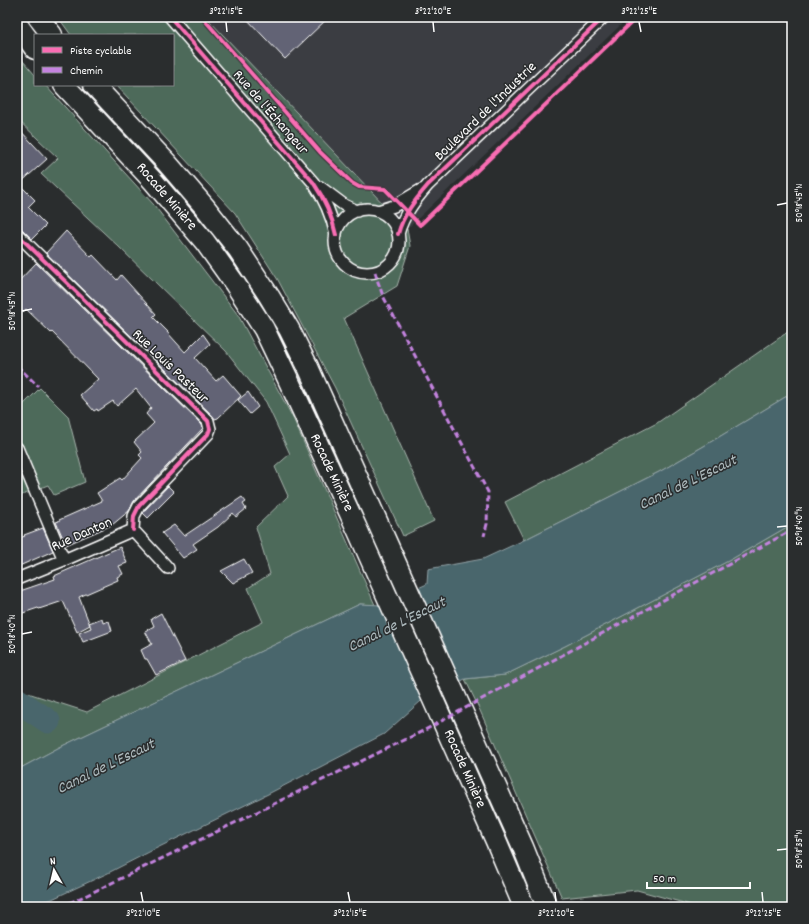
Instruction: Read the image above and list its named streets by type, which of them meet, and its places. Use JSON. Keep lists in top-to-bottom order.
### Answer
{
  "streets": {
    "highway": ["Rocade Minière"],
    "street": [
      "Boulevard de l'Industrie",
      "Rue de l'Échangeur",
      "Rue Louis Pasteur",
      "Rue Danton"
    ]
  },
  "crossings": [
    ["Boulevard de l'Industrie", "Rue de l'Échangeur"],
    ["Rue Louis Pasteur", "Rue Danton"]
  ],
  "water": ["Canal de L'Escaut"],
  "legend": ["Piste cyclable", "Chemin"],
  "scale_bar": "50 m",
  "north": "top",
  "coordinates": [
    "3°22'15\"E",
    "3°22'20\"E",
    "3°22'25\"E",
    "50°18'45\"N",
    "50°18'40\"N",
    "50°18'35\"N",
    "3°22'10\"E"
  ]
}
